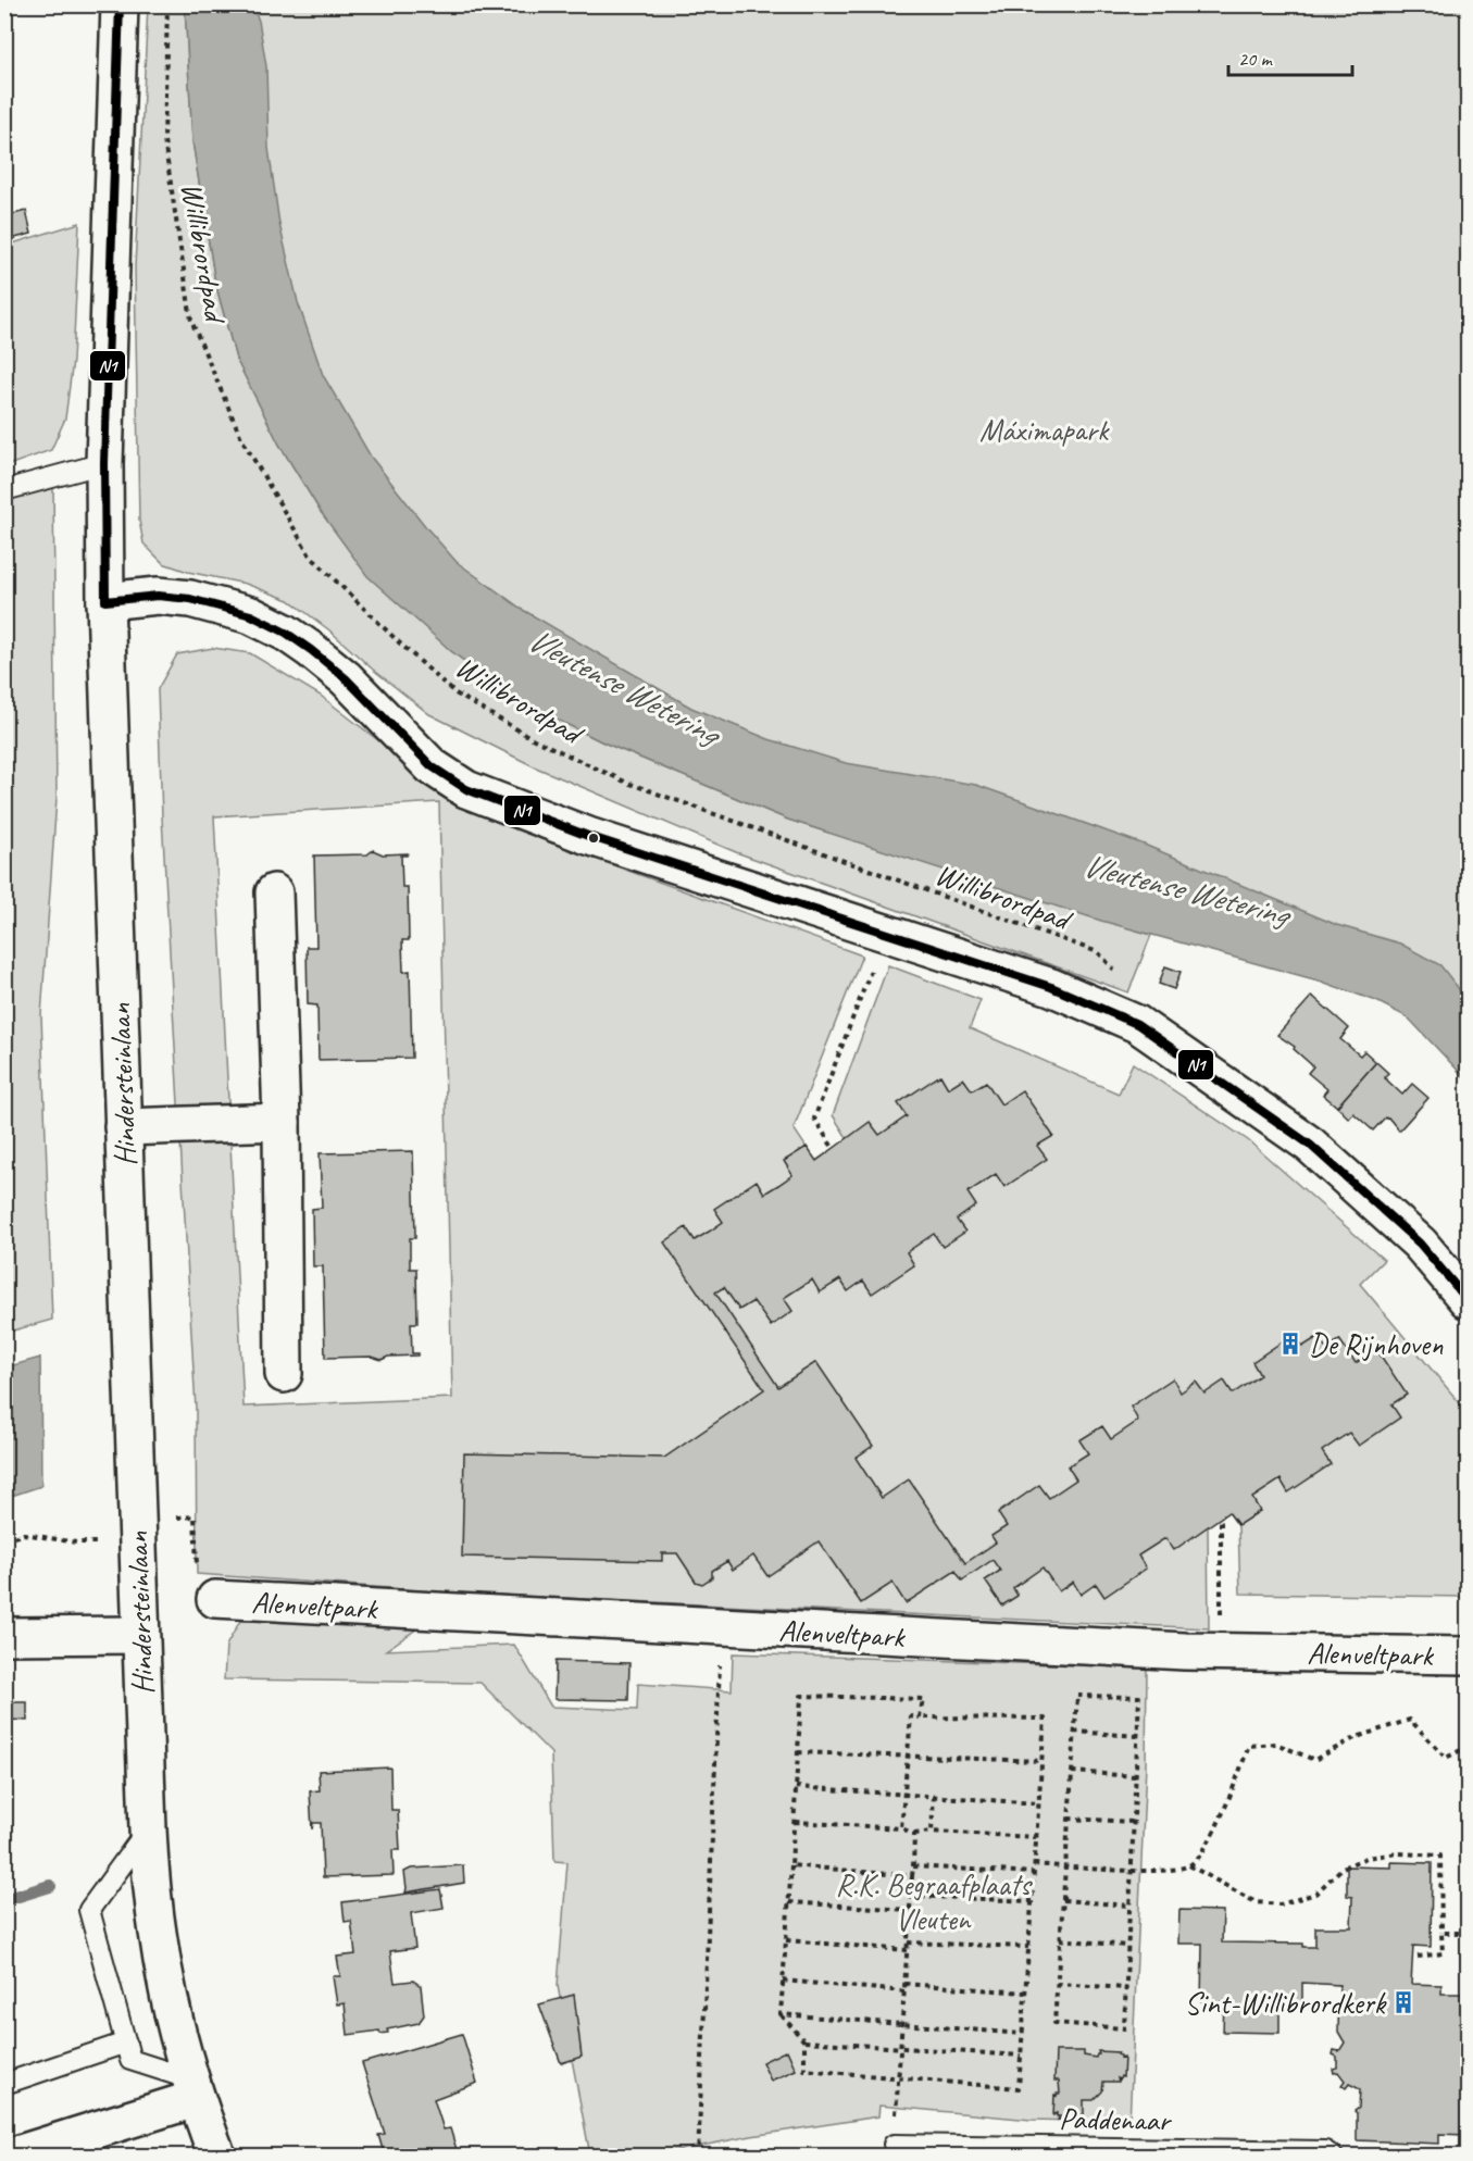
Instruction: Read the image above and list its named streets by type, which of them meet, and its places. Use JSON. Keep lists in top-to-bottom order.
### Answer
{
  "streets": {
    "street": ["Hindersteinlaan", "Alenveltpark"],
    "lane": ["Paddenaar"],
    "path": ["Willibrordpad"]
  },
  "water": ["Vleutense Wetering"],
  "parks": ["Máximapark", "R.K. Begraafplaats Vleuten"],
  "places": {
    "building": ["De Rijnhoven", "Sint-Willibrordkerk"]
  },
  "lines": ["transit line N1"],
  "scale_bar": "20 m"
}
